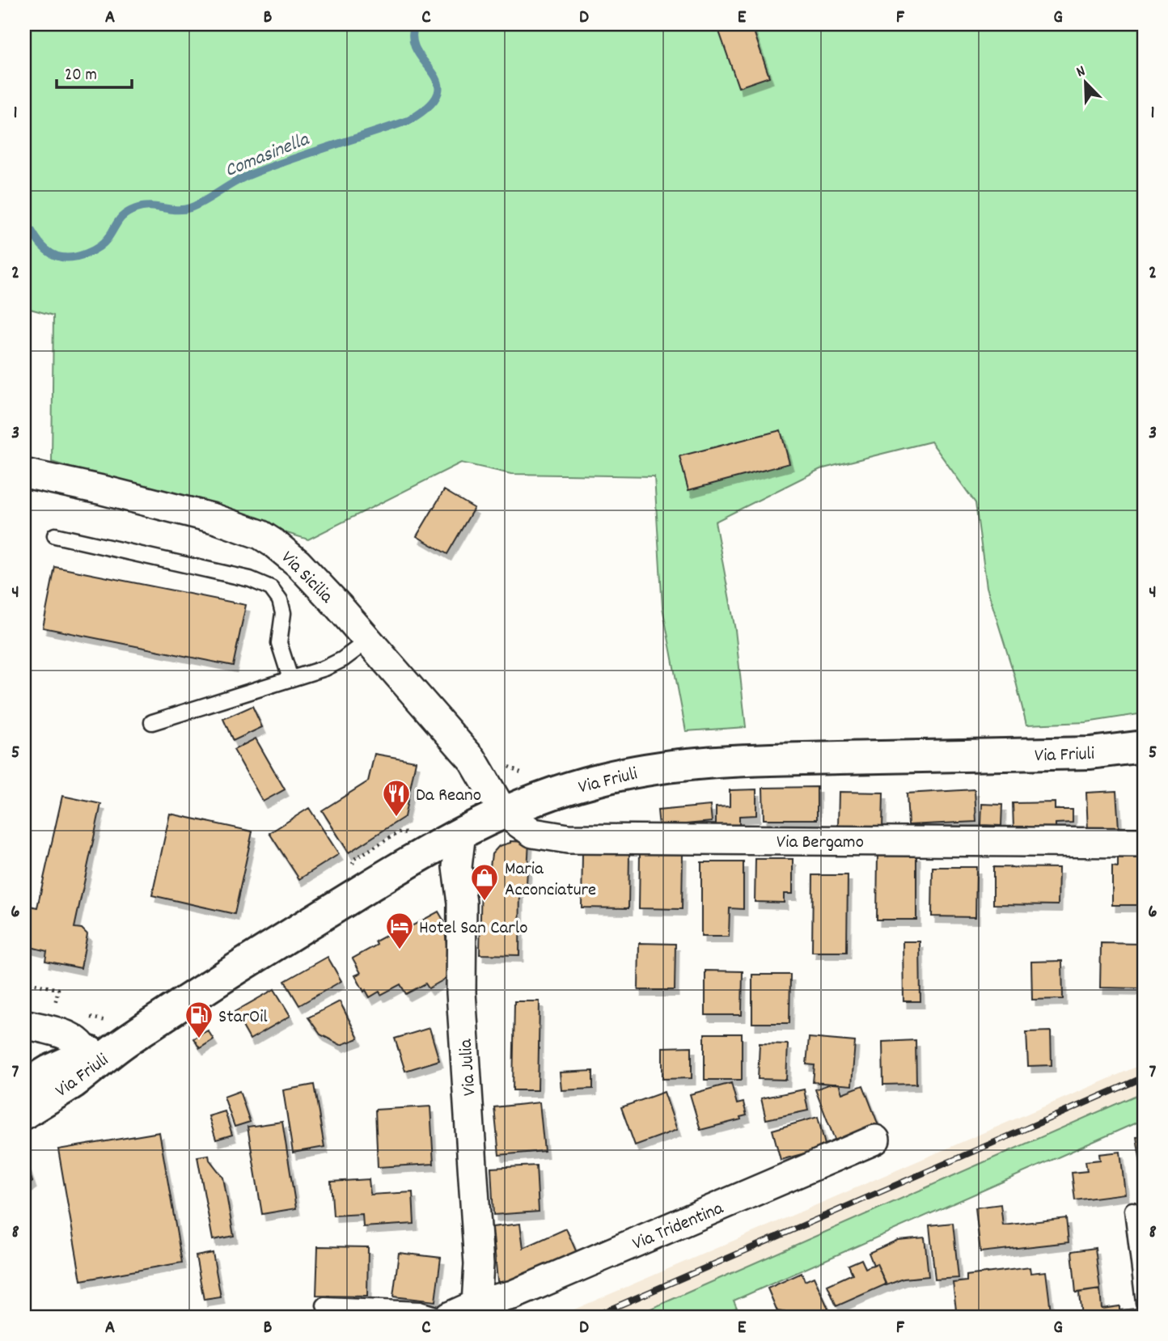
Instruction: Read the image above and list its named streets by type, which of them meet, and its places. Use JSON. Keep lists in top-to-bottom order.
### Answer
{
  "streets": {
    "street": [
      "Via Sicilia",
      "Via Friuli",
      "Via Bergamo",
      "Via Julia",
      "Via Tridentina"
    ]
  },
  "crossings": [
    ["Via Sicilia", "Via Friuli"],
    ["Via Sicilia", "Via Bergamo"],
    ["Via Friuli", "Via Bergamo"],
    ["Via Friuli", "Via Julia"],
    ["Via Julia", "Via Tridentina"]
  ],
  "water": ["Comasinella"],
  "places": {
    "restaurant": ["Da Reano"],
    "shop": ["Maria Acconciature"],
    "hotel": ["Hotel San Carlo"],
    "fuel station": ["StarOil"]
  },
  "scale_bar": "20 m",
  "north": "top left",
  "grid": {
    "columns": [
      "A",
      "B",
      "C",
      "D",
      "E",
      "F",
      "G"
    ],
    "rows": [
      "1",
      "2",
      "3",
      "4",
      "5",
      "6",
      "7",
      "8"
    ]
  }
}
